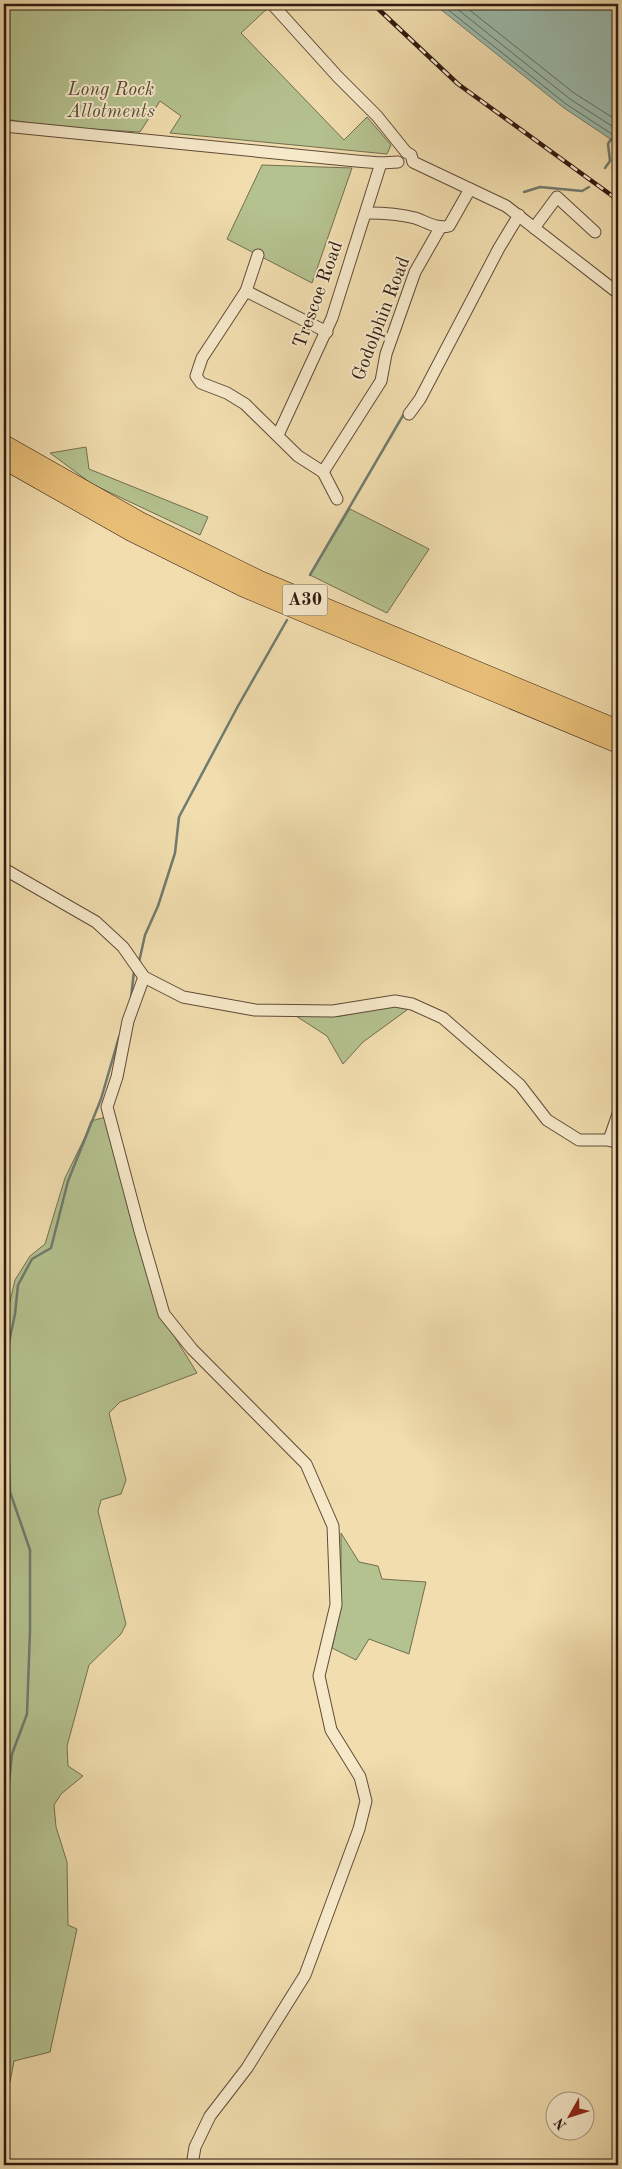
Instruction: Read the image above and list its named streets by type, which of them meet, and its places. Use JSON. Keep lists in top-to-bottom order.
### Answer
{
  "streets": {
    "highway": ["A30"],
    "street": ["Trescoe Road", "Godolphin Road"]
  },
  "parks": ["Long Rock Allotments"],
  "north": "bottom left"
}
